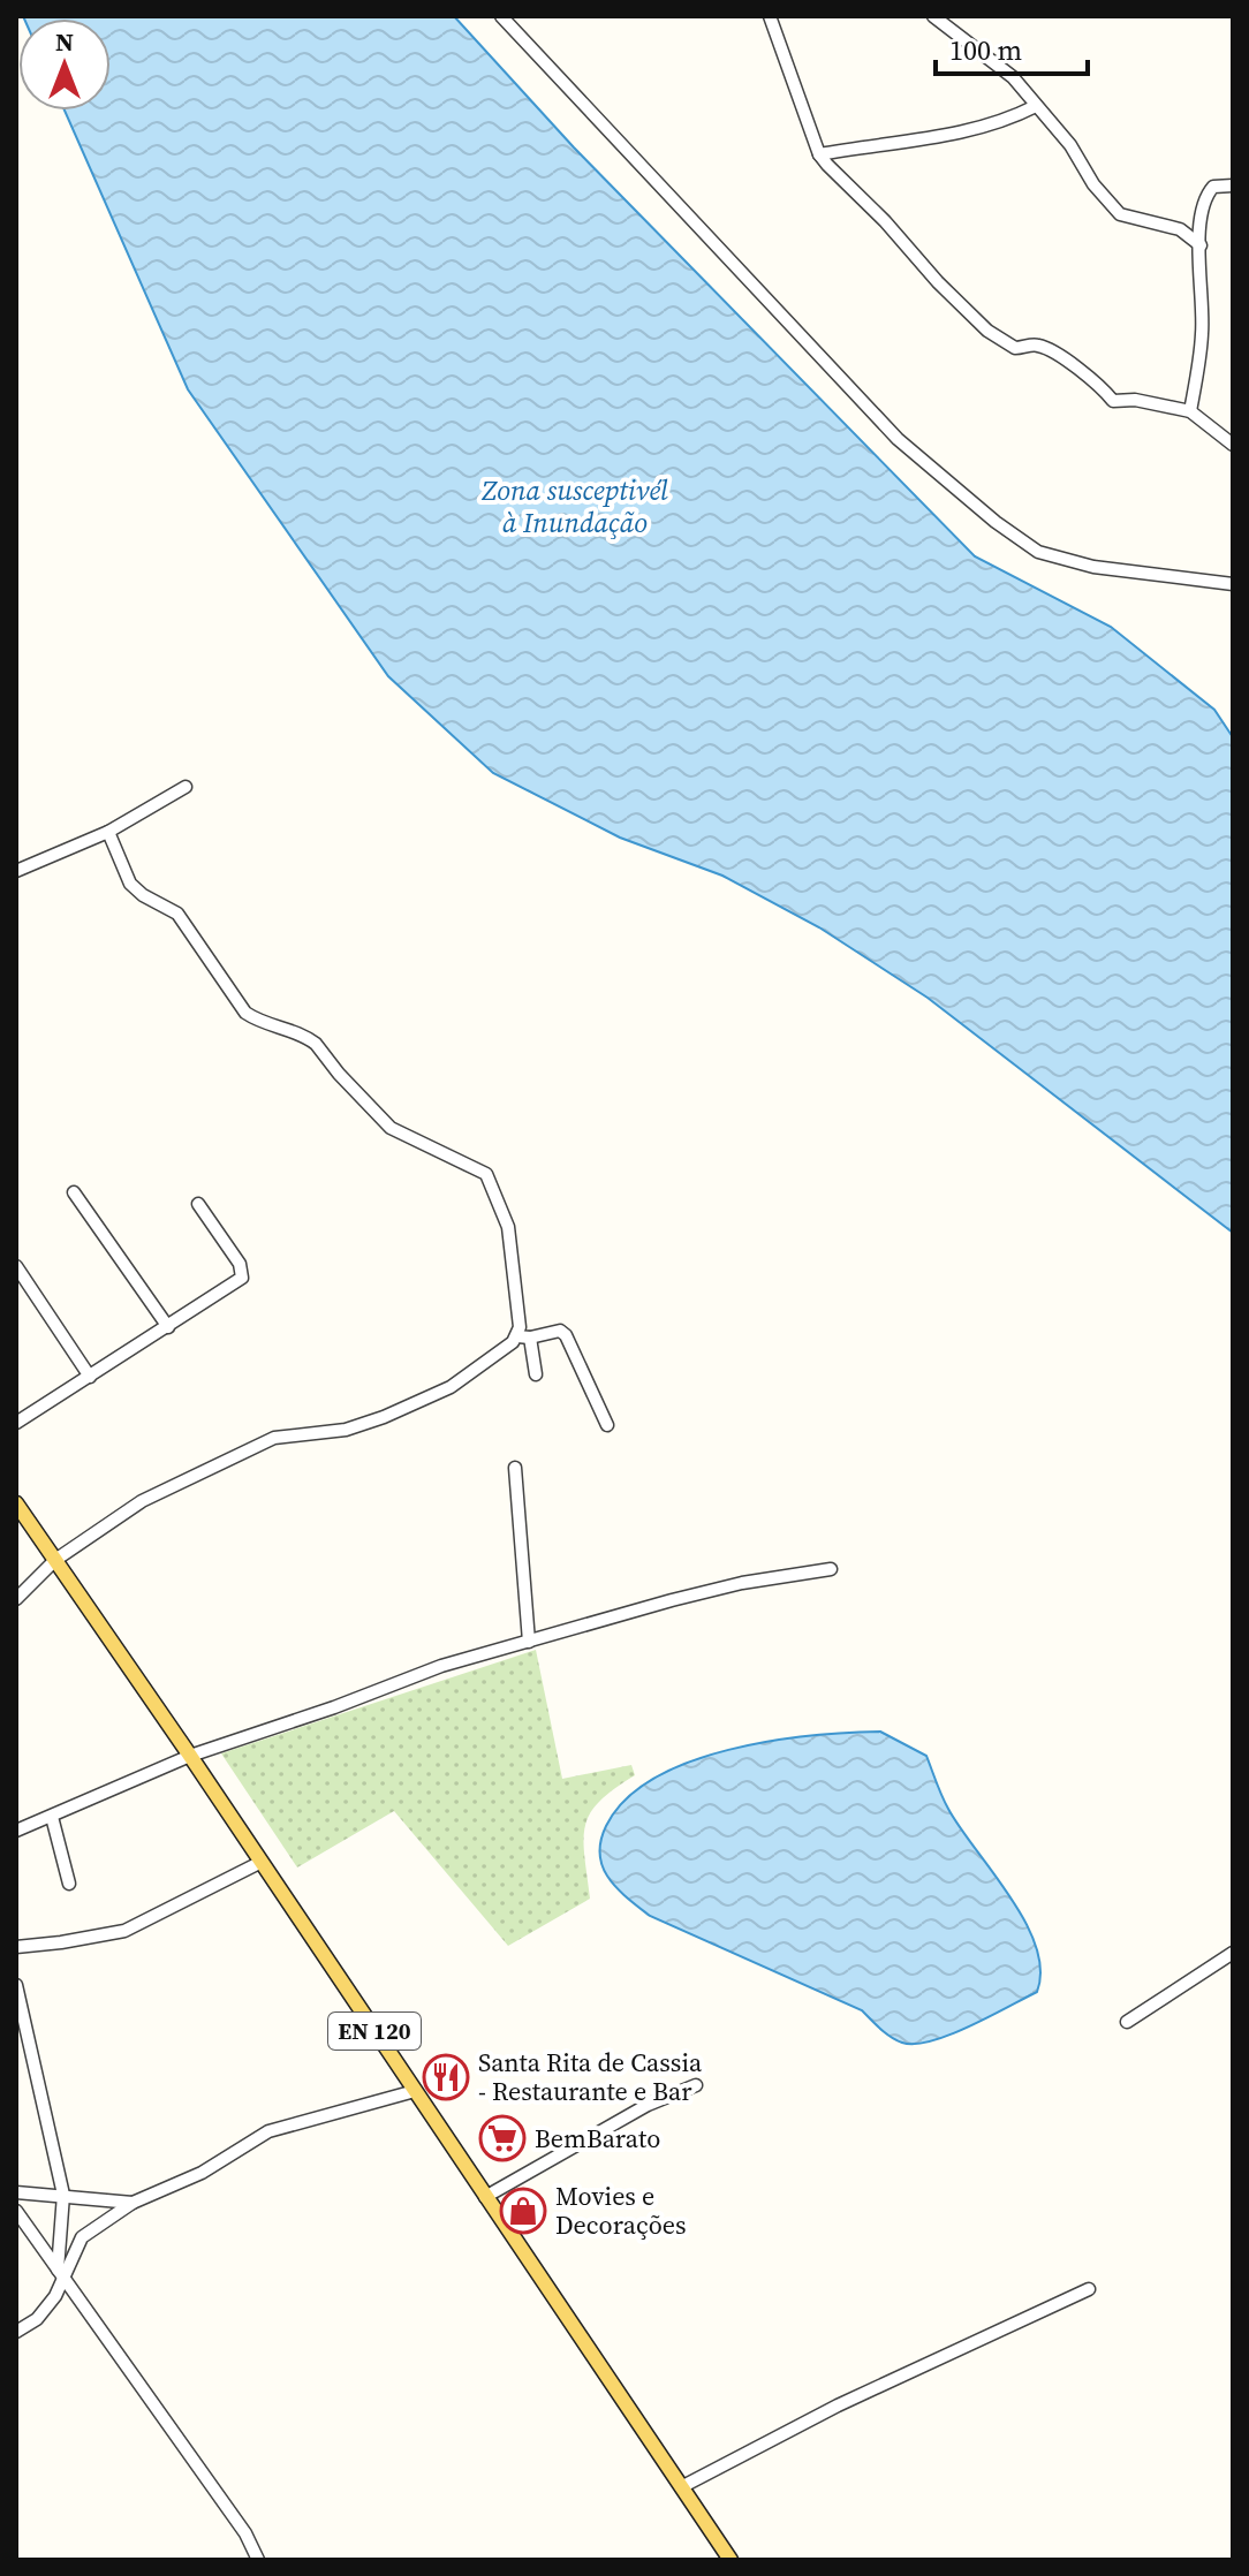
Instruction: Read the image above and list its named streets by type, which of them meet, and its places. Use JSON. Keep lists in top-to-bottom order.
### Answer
{
  "streets": {
    "main road": ["EN 120"]
  },
  "water": ["Zona susceptivél à Inundação"],
  "places": {
    "restaurant": ["Santa Rita de Cassia - Restaurante e Bar"],
    "supermarket": ["BemBarato"],
    "shop": ["Movies e Decorações"]
  },
  "scale_bar": "100 m",
  "north": "top"
}
